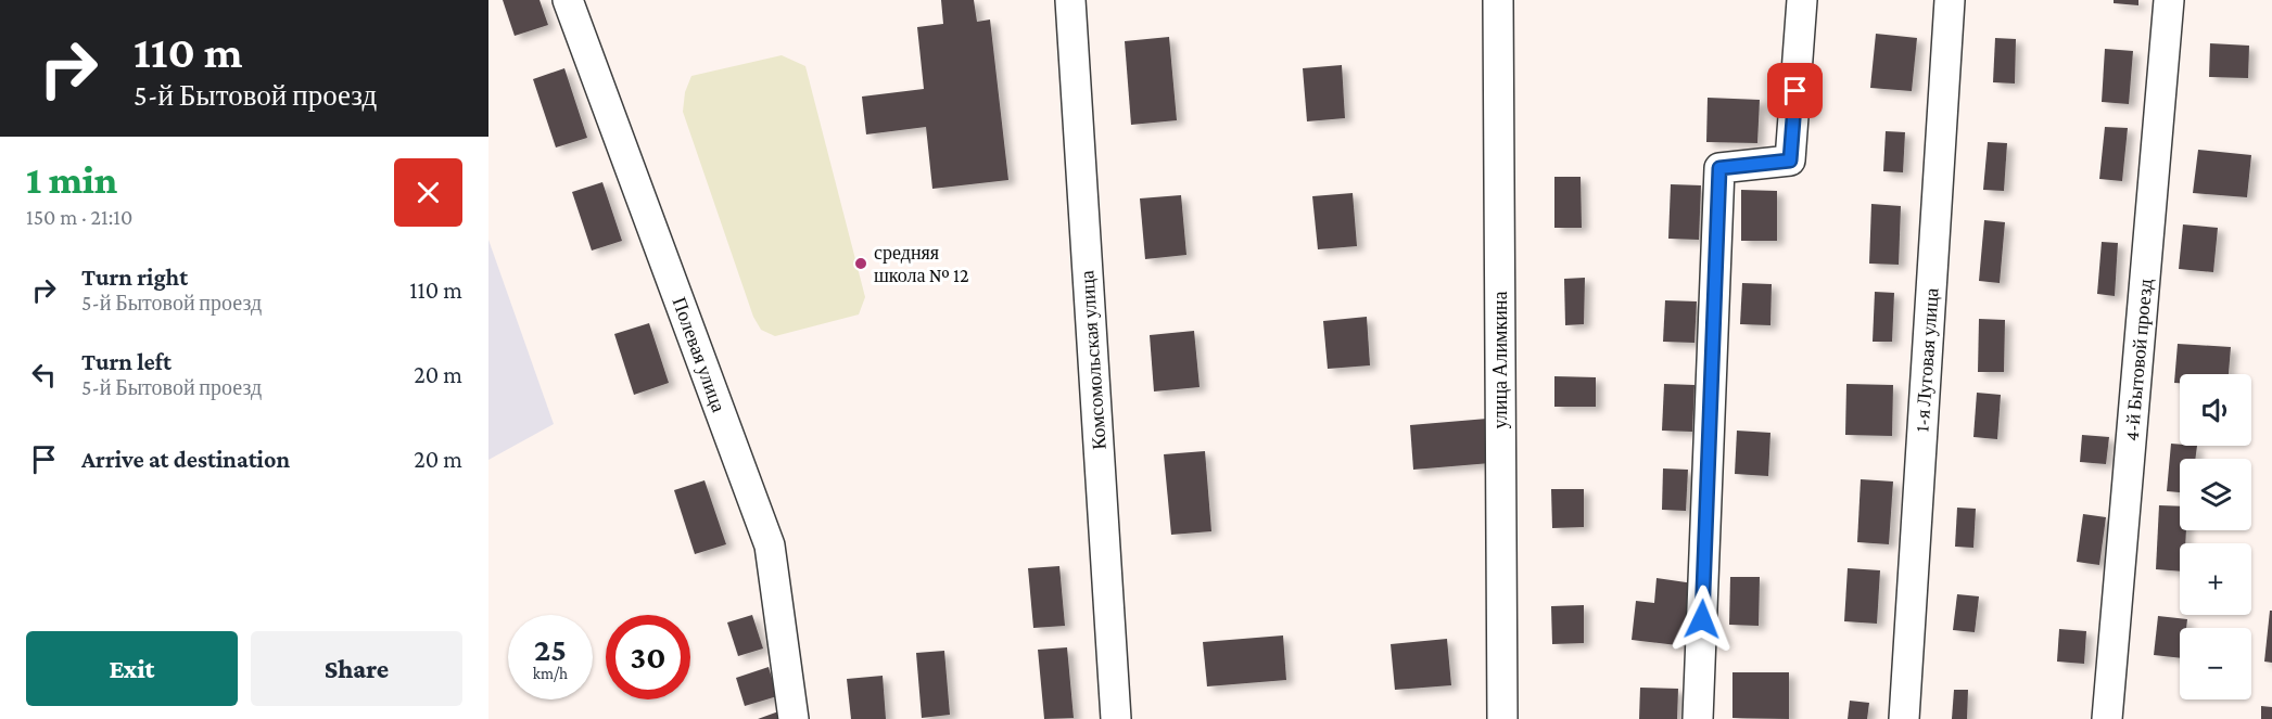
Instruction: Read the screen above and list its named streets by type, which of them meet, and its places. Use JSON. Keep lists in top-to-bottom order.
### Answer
{
  "streets": {
    "street": [
      "Полевая улица",
      "Комсомольская улица",
      "улица Алимкина",
      "1-я Луговая улица",
      "4-й Бытовой проезд"
    ]
  },
  "places": ["средняя школа № 12"],
  "page": {
    "turn": ["110 m", "5-й Бытовой проезд"],
    "heading": ["1 min", "150 m · 21:10"],
    "list": [
      {
        "name": "Turn right",
        "note": "5-й Бытовой проезд",
        "value": "110 m"
      },
      {
        "name": "Turn left",
        "note": "5-й Бытовой проезд",
        "value": "20 m"
      },
      {
        "name": "Arrive at destination",
        "value": "20 m"
      }
    ],
    "map_buttons": ["+", "−"],
    "speed": "25 km/h",
    "limit": "30",
    "buttons": ["Exit", "Share"]
  }
}
